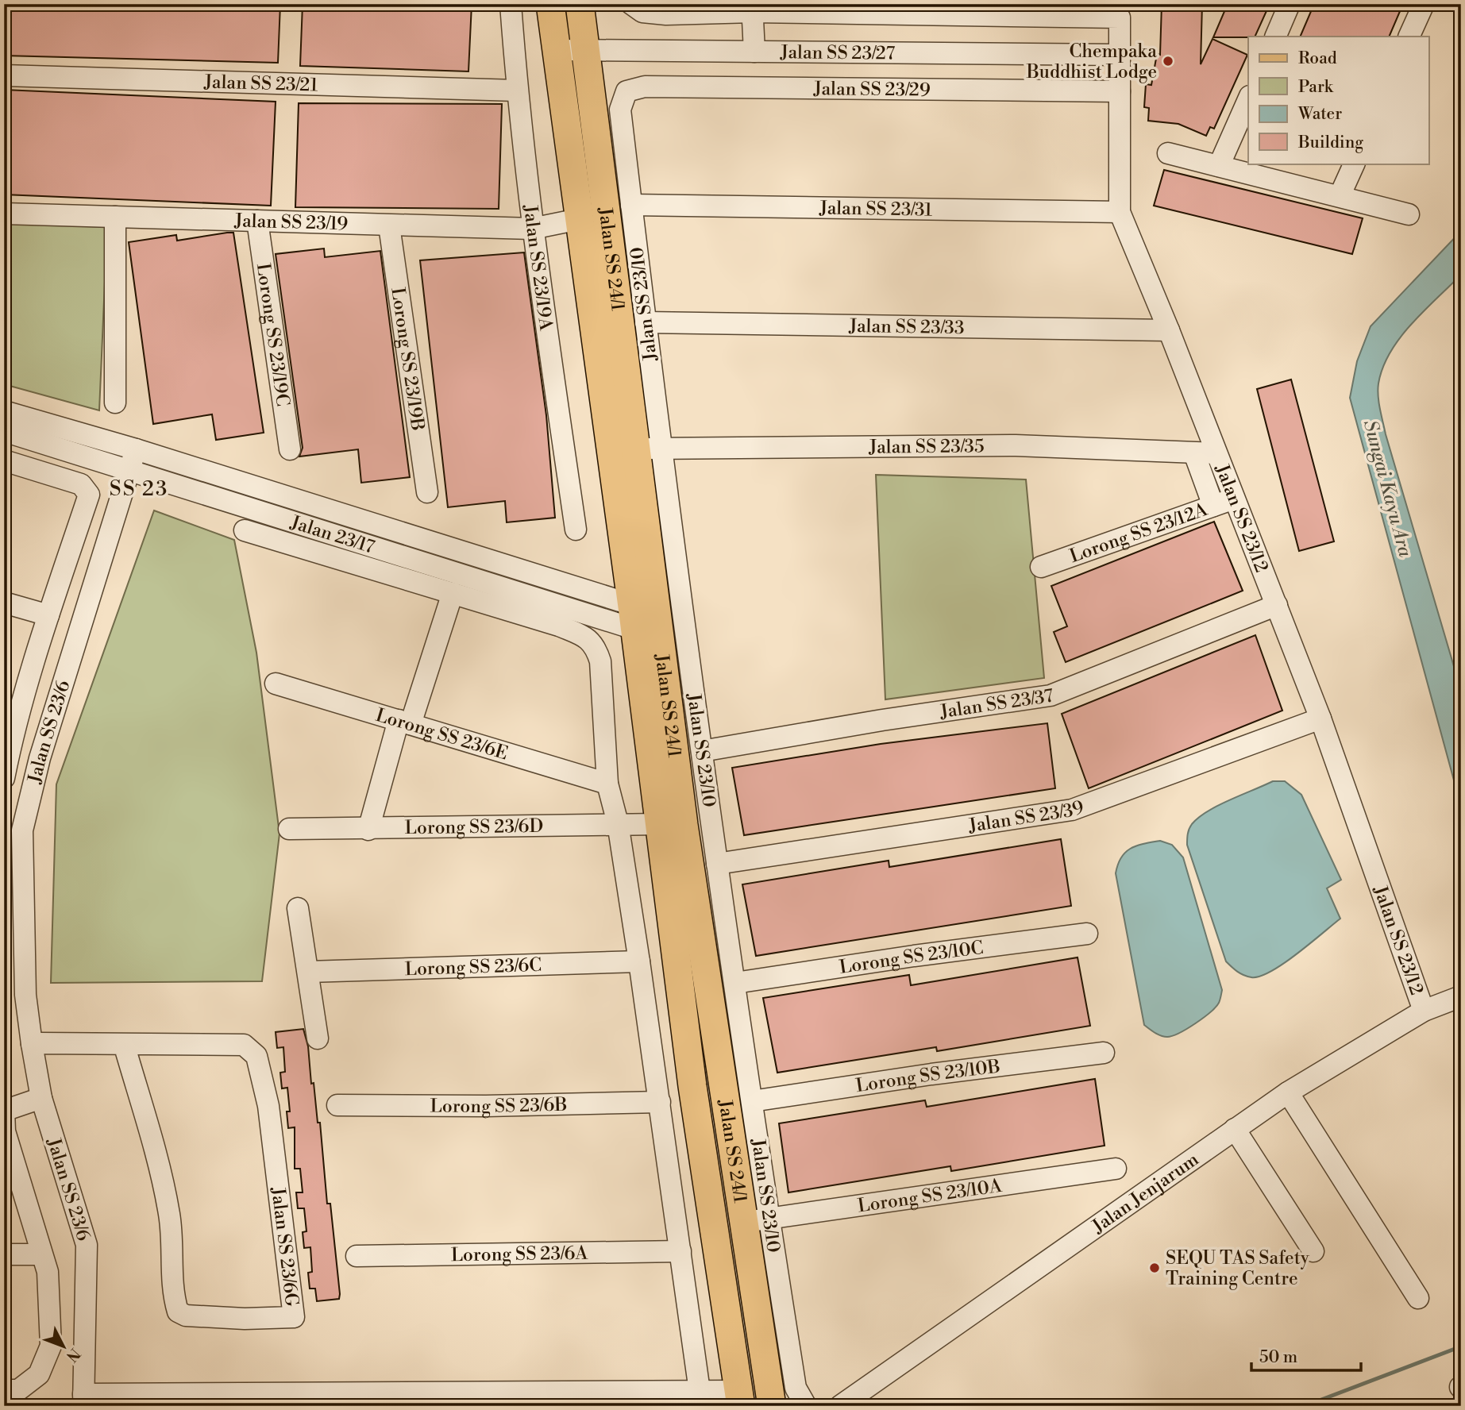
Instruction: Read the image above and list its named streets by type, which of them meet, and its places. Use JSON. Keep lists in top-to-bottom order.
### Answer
{
  "streets": {
    "main road": ["Jalan SS 24/1"],
    "street": [
      "Jalan SS 23/27",
      "Jalan SS 23/21",
      "Jalan SS 23/29",
      "Jalan SS 23/31",
      "Jalan SS 23/19",
      "Jalan SS 23/19A",
      "Jalan SS 23/10",
      "Jalan SS 23/33",
      "Lorong SS 23/19C",
      "Lorong SS 23/19B",
      "Jalan SS 23/35",
      "Jalan SS 23/12",
      "Lorong SS 23/12A",
      "Jalan 23/17",
      "Jalan SS 23/37",
      "Jalan SS 23/6",
      "Lorong SS 23/6E",
      "Jalan SS 23/39",
      "Lorong SS 23/6D",
      "Lorong SS 23/10C",
      "Lorong SS 23/6C",
      "Lorong SS 23/10B",
      "Lorong SS 23/6B",
      "Jalan Jenjarum",
      "Lorong SS 23/10A",
      "Jalan SS 23/6G",
      "Lorong SS 23/6A"
    ]
  },
  "crossings": [
    ["Jalan SS 23/27", "Jalan SS 24/1"],
    ["Jalan SS 23/27", "Jalan SS 23/12"],
    ["Jalan SS 23/21", "Jalan SS 23/19A"],
    ["Jalan SS 23/29", "Jalan SS 23/10"],
    ["Jalan SS 23/29", "Jalan SS 23/12"],
    ["Jalan SS 23/31", "Jalan SS 23/10"],
    ["Jalan SS 23/31", "Jalan SS 23/12"],
    ["Jalan SS 23/19", "Jalan SS 24/1"],
    ["Jalan SS 23/19", "Jalan SS 23/19A"],
    ["Jalan SS 23/19", "Lorong SS 23/19C"],
    ["Jalan SS 23/19", "Lorong SS 23/19B"],
    ["Jalan SS 24/1", "Jalan SS 23/10"],
    ["Jalan SS 24/1", "Jalan SS 23/35"],
    ["Jalan SS 24/1", "Jalan 23/17"],
    ["Jalan SS 24/1", "Jalan SS 23/6"],
    ["Jalan SS 24/1", "Lorong SS 23/6D"],
    ["Jalan SS 24/1", "Lorong SS 23/10A"],
    ["Jalan SS 23/10", "Jalan SS 23/33"],
    ["Jalan SS 23/10", "Jalan SS 23/35"],
    ["Jalan SS 23/10", "Jalan SS 23/37"],
    ["Jalan SS 23/10", "Jalan SS 23/39"],
    ["Jalan SS 23/10", "Lorong SS 23/10C"],
    ["Jalan SS 23/10", "Lorong SS 23/10B"],
    ["Jalan SS 23/10", "Lorong SS 23/10A"],
    ["Jalan SS 23/33", "Jalan SS 23/12"],
    ["Jalan SS 23/35", "Jalan SS 23/12"],
    ["Jalan SS 23/12", "Lorong SS 23/12A"],
    ["Jalan SS 23/12", "Jalan SS 23/37"],
    ["Jalan SS 23/12", "Jalan SS 23/39"],
    ["Jalan SS 23/12", "Jalan Jenjarum"],
    ["Jalan 23/17", "Jalan SS 23/6"],
    ["Jalan SS 23/6", "Jalan SS 23/6G"]
  ],
  "districts": ["SS 23"],
  "water": ["Sungai Kayu Ara"],
  "places": ["Chempaka Buddhist Lodge", "SEQU TAS Safety Training Centre"],
  "legend": [
    "Road",
    "Park",
    "Water",
    "Building"
  ],
  "scale_bar": "50 m",
  "north": "bottom right"
}
